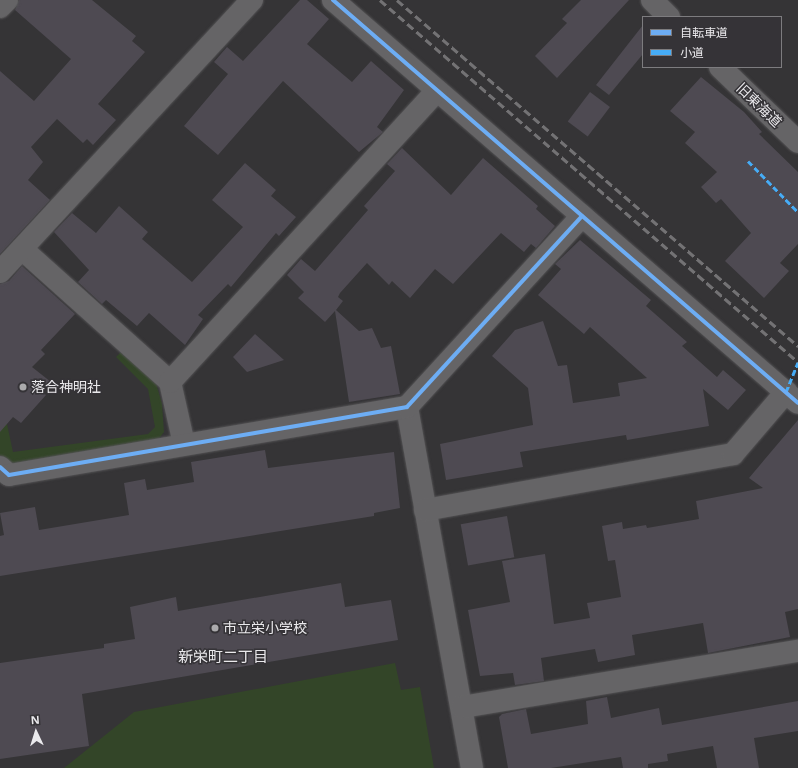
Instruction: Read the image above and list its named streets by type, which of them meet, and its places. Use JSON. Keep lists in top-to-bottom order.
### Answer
{
  "streets": {
    "street": ["旧東海道"]
  },
  "districts": ["新栄町二丁目"],
  "places": ["落合神明社", "市立栄小学校"],
  "legend": ["自転車道", "小道"],
  "north": "top"
}
